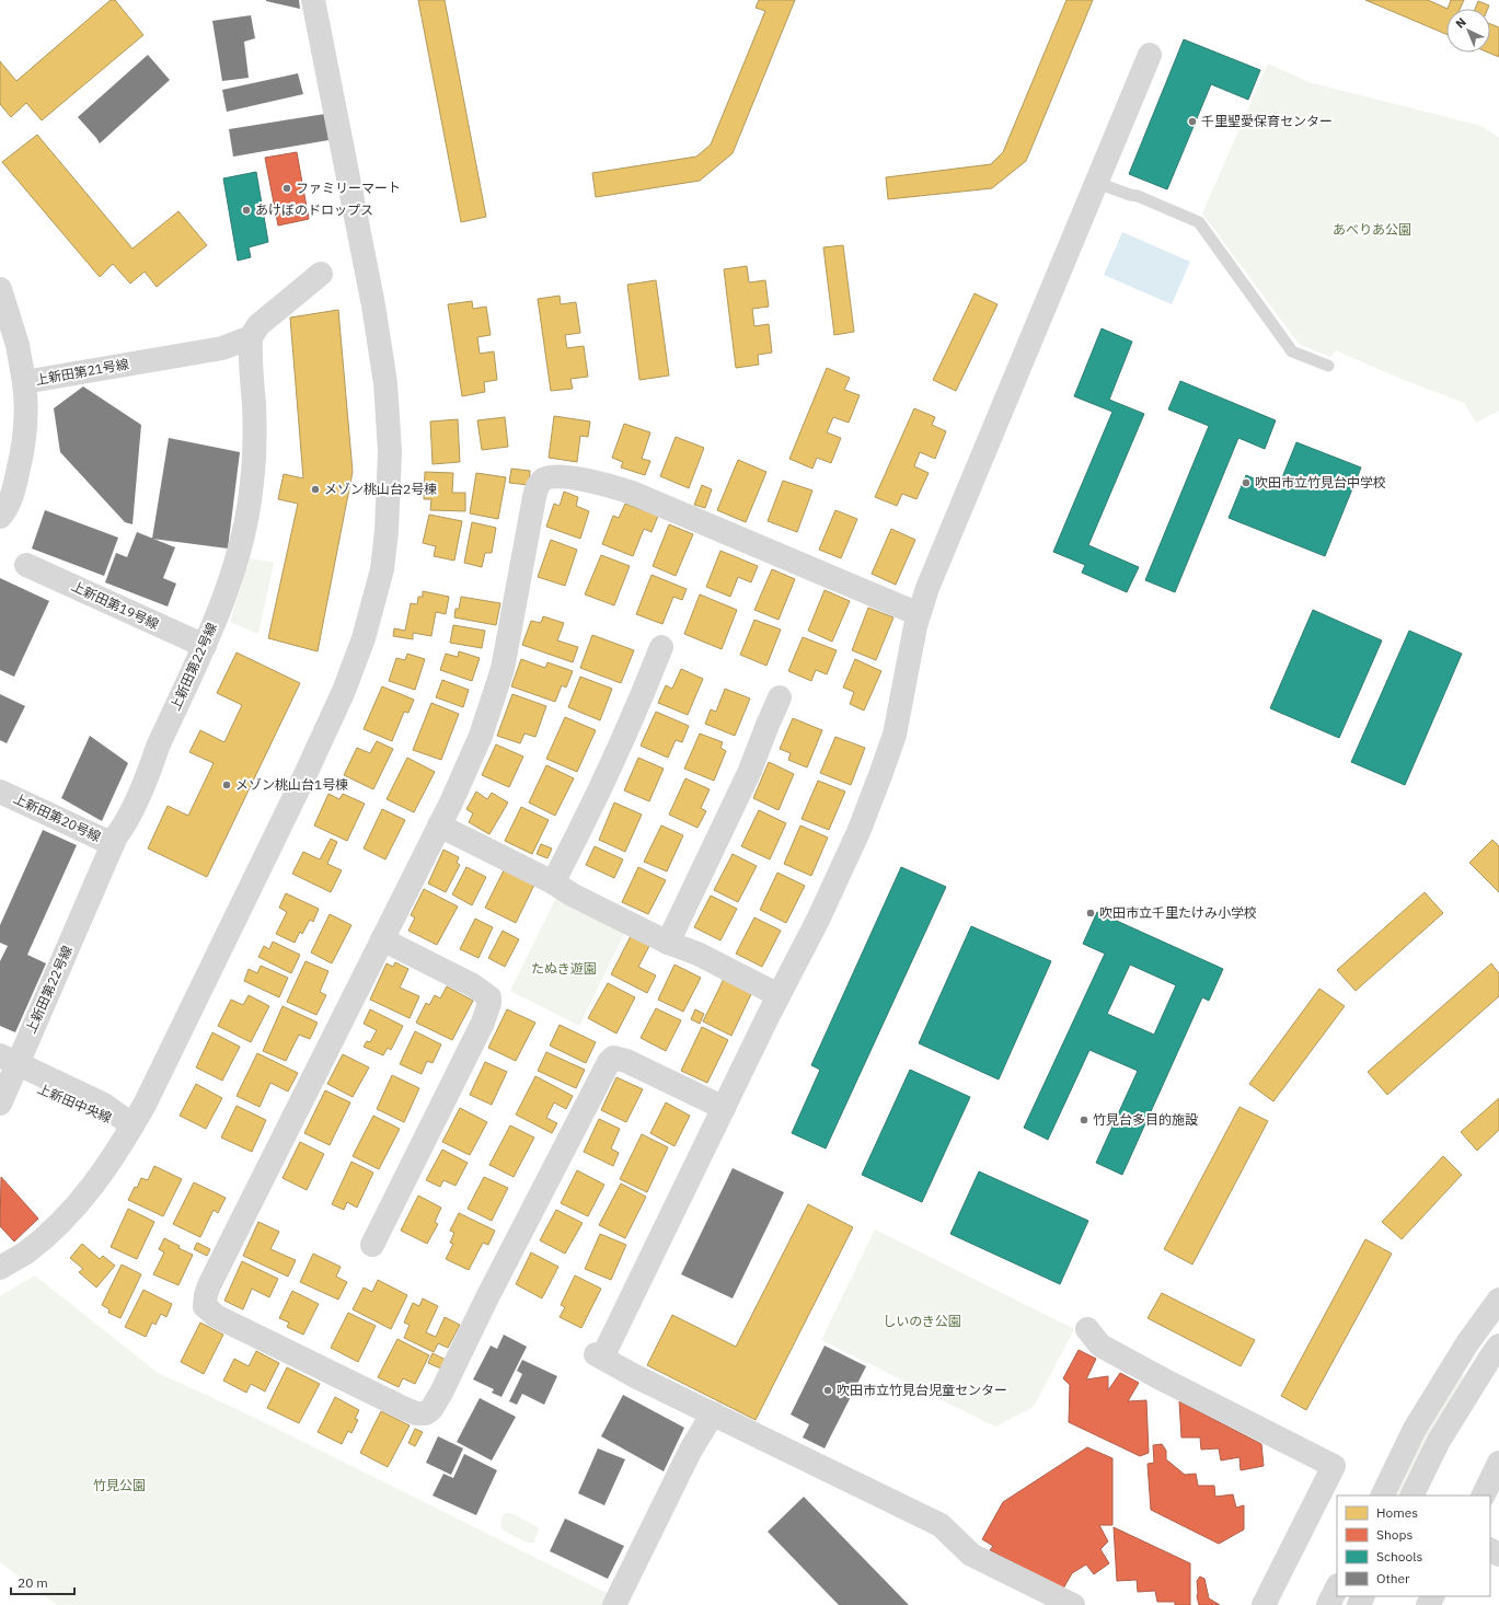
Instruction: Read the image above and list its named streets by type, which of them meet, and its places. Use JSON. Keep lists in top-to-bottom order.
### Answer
{
  "streets": {
    "street": [
      "上新田第21号線",
      "上新田第19号線",
      "上新田第22号線",
      "上新田第20号線",
      "上新田中央線"
    ]
  },
  "crossings": [
    ["上新田第21号線", "上新田第22号線"],
    ["上新田第19号線", "上新田第22号線"],
    ["上新田第22号線", "上新田第20号線"],
    ["上新田第22号線", "上新田中央線"]
  ],
  "parks": [
    "あべりあ公園",
    "たぬき遊園",
    "しいのき公園",
    "竹見公園"
  ],
  "places": [
    "千里聖愛保育センター",
    "ファミリーマート",
    "あけぼのドロップス",
    "吹田市立竹見台中学校",
    "メゾン桃山台2号棟",
    "メゾン桃山台1号棟",
    "吹田市立千里たけみ小学校",
    "竹見台多目的施設",
    "吹田市立竹見台児童センター"
  ],
  "legend": [
    "Homes",
    "Shops",
    "Schools",
    "Other"
  ],
  "scale_bar": "20 m",
  "north": "top left"
}
